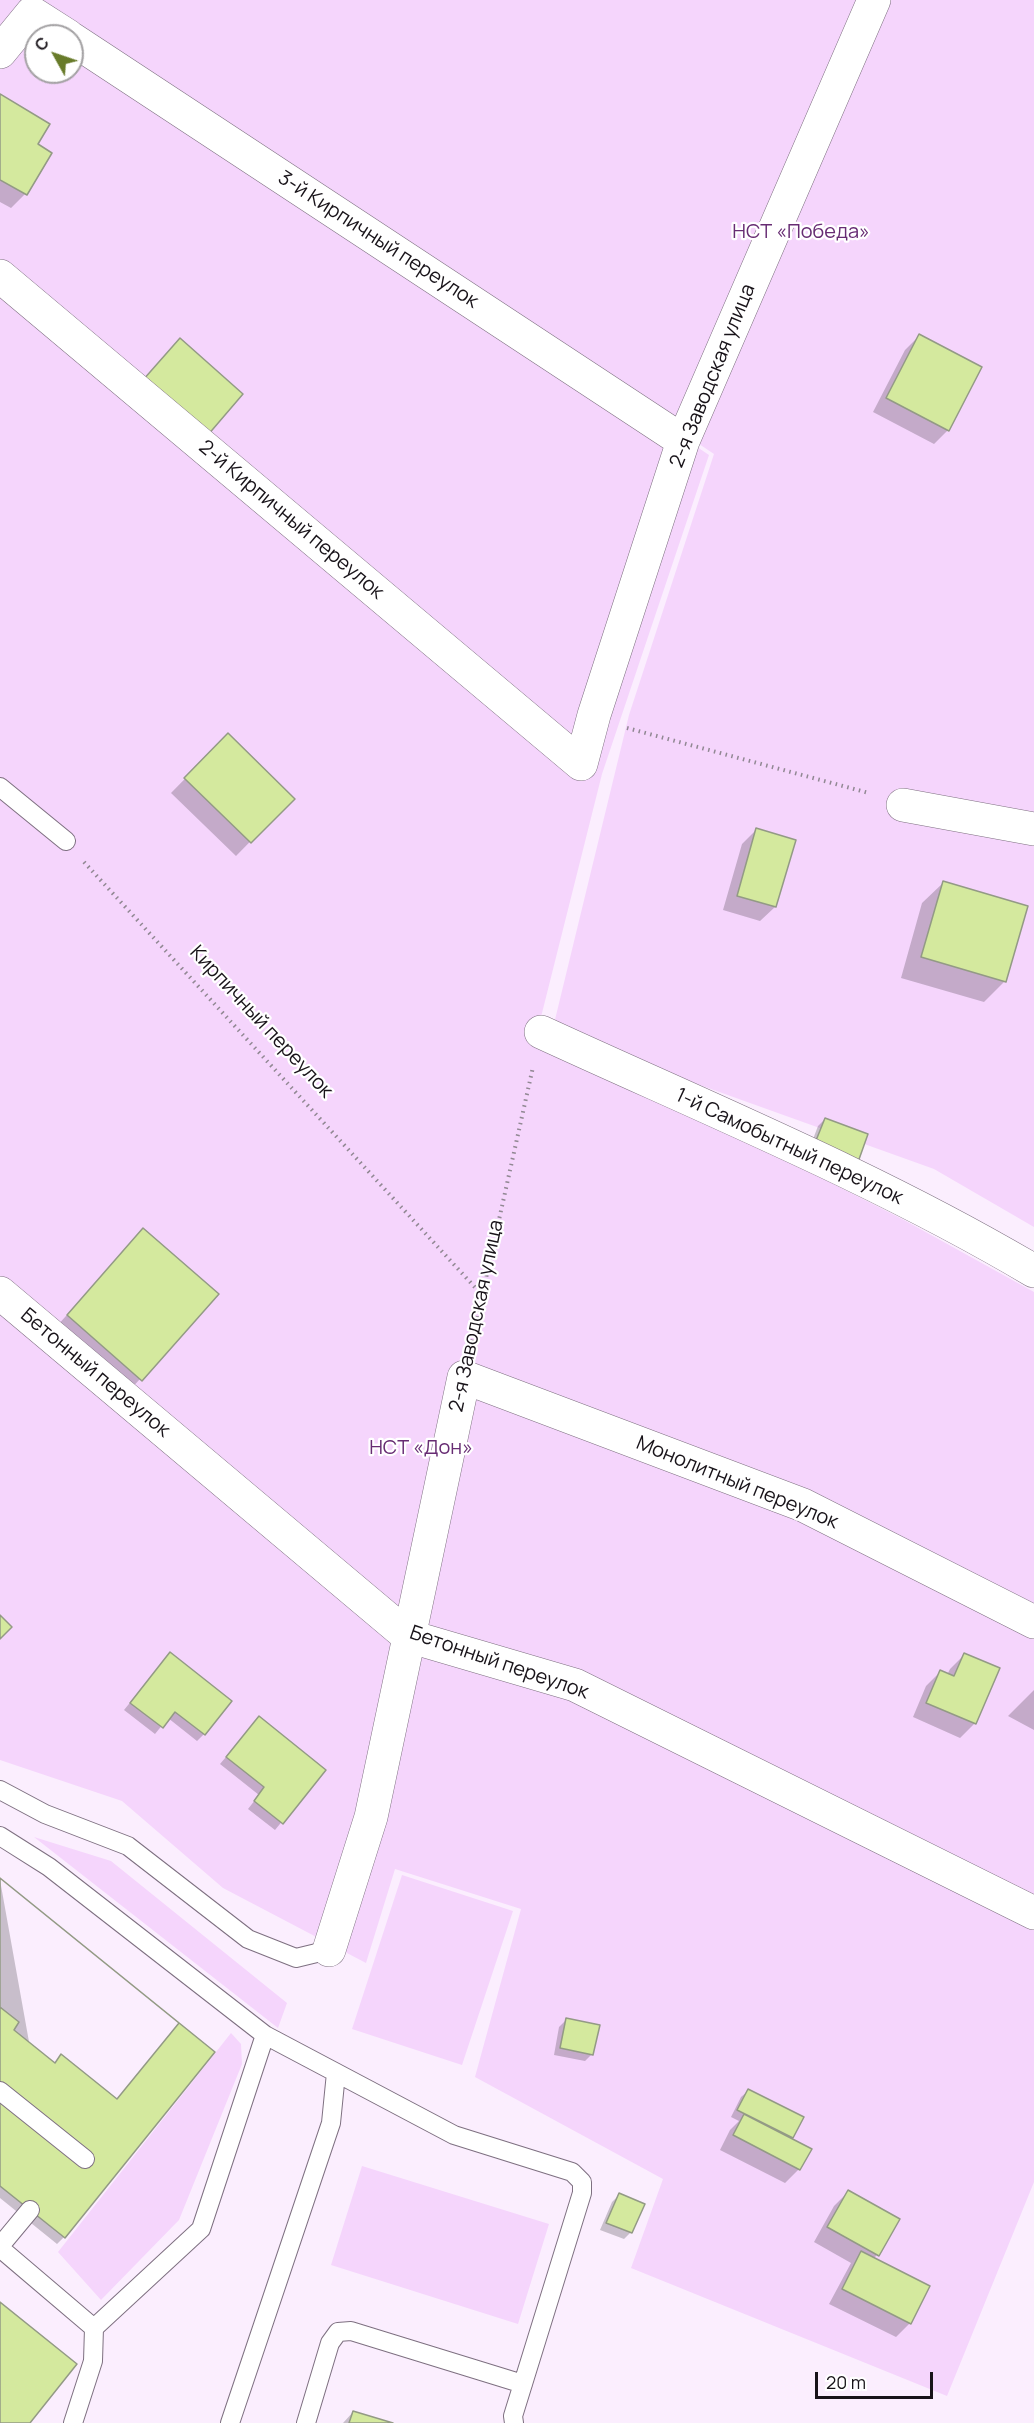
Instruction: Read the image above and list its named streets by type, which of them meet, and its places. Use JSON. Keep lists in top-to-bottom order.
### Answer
{
  "streets": {
    "street": [
      "3-й Кирпичный переулок",
      "2-я Заводская улица",
      "2-й Кирпичный переулок",
      "1-й Самобытный переулок",
      "Бетонный переулок",
      "Монолитный переулок"
    ],
    "path": ["Кирпичный переулок"]
  },
  "crossings": [
    ["3-й Кирпичный переулок", "2-я Заводская улица"],
    ["2-я Заводская улица", "2-й Кирпичный переулок"],
    ["2-я Заводская улица", "Кирпичный переулок"],
    ["2-я Заводская улица", "1-й Самобытный переулок"],
    ["2-я Заводская улица", "Бетонный переулок"],
    ["2-я Заводская улица", "Монолитный переулок"]
  ],
  "parks": ["НСТ «Победа»", "НСТ «Дон»"],
  "scale_bar": "20 m",
  "north": "top left"
}
